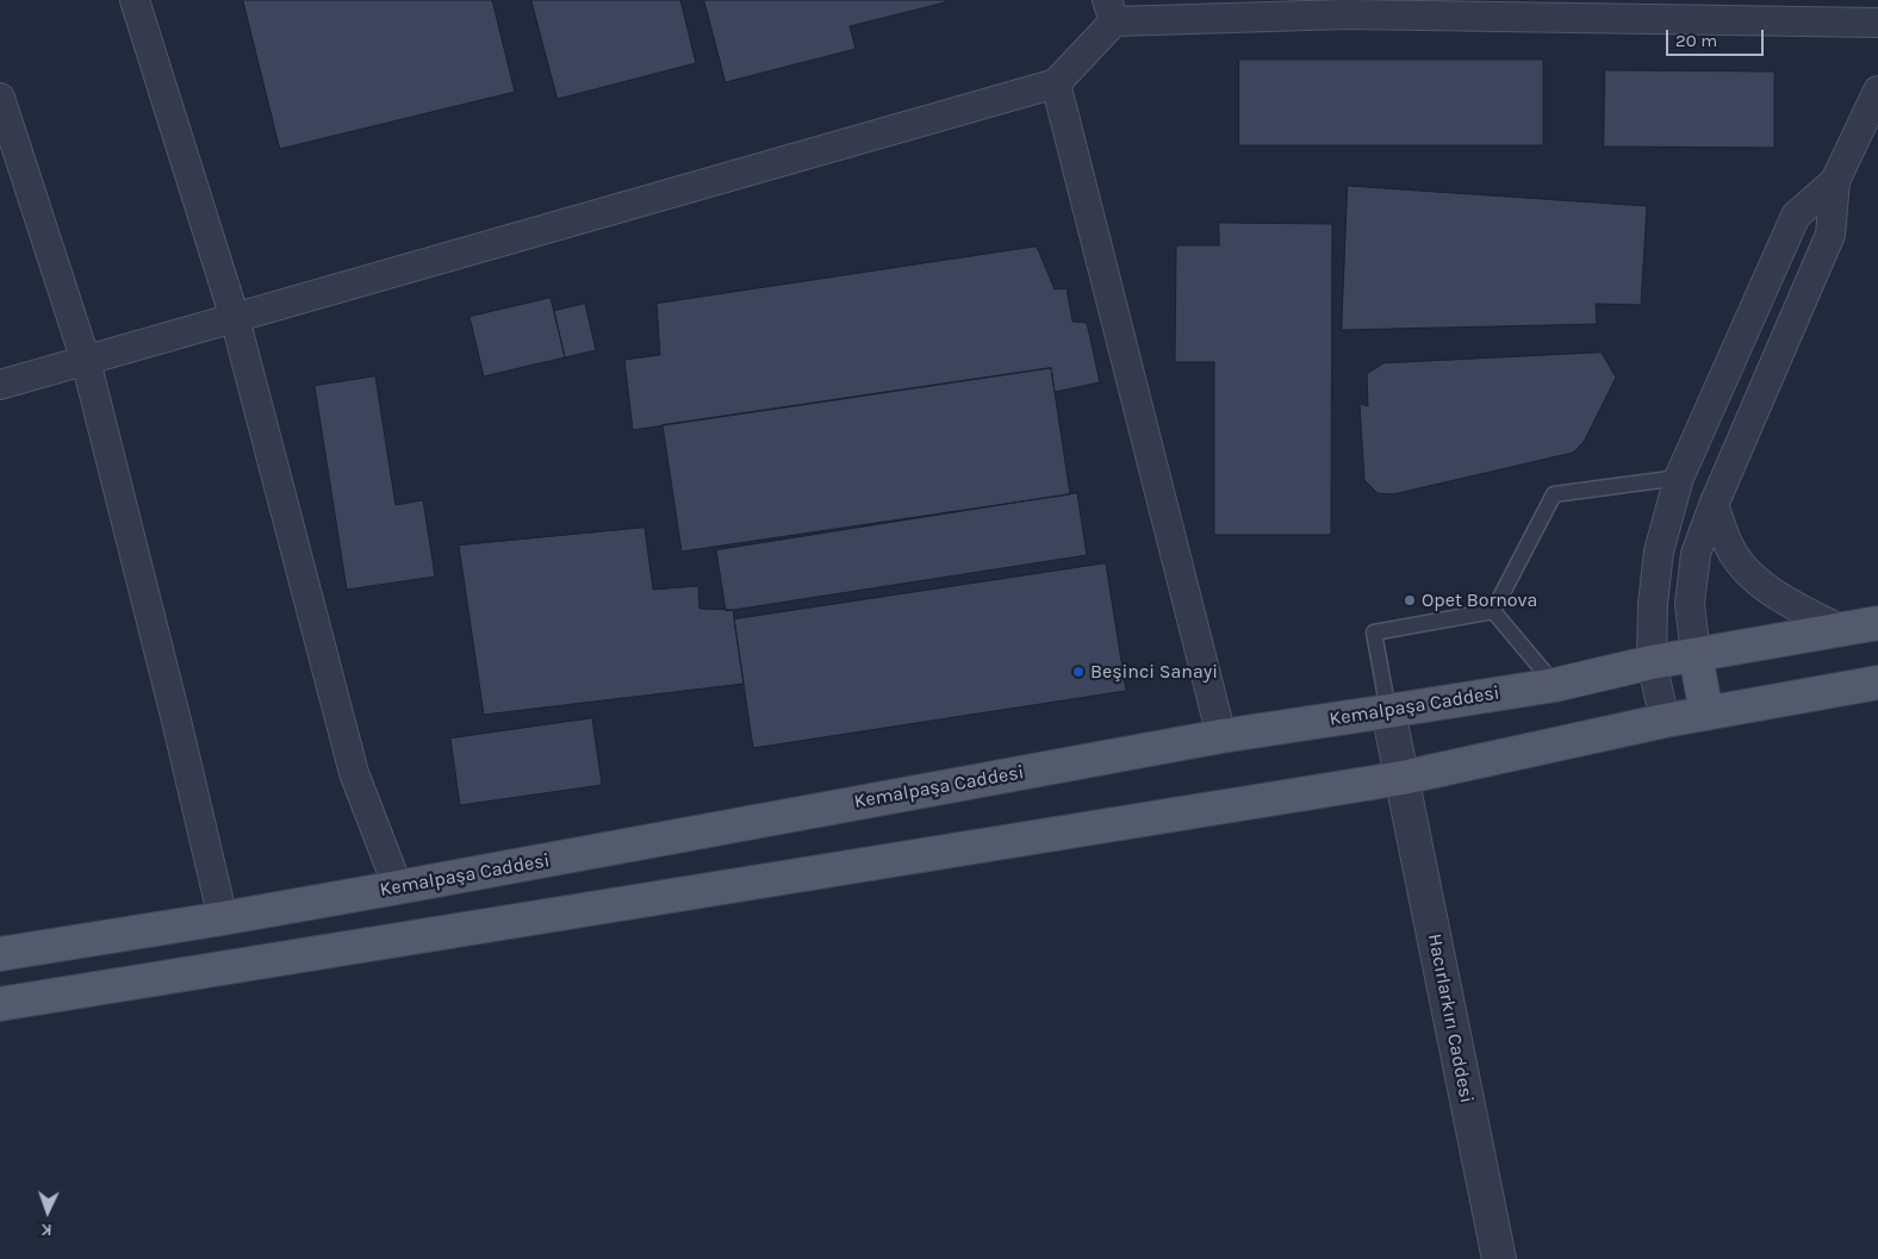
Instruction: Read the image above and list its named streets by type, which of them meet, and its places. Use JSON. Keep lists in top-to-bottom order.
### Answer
{
  "streets": {
    "main road": ["Kemalpaşa Caddesi"],
    "street": ["Hacırlarkırı Caddesi"]
  },
  "crossings": [
    ["Kemalpaşa Caddesi", "Hacırlarkırı Caddesi"]
  ],
  "places": ["Opet Bornova", "Beşinci Sanayi"],
  "scale_bar": "20 m",
  "north": "bottom"
}
